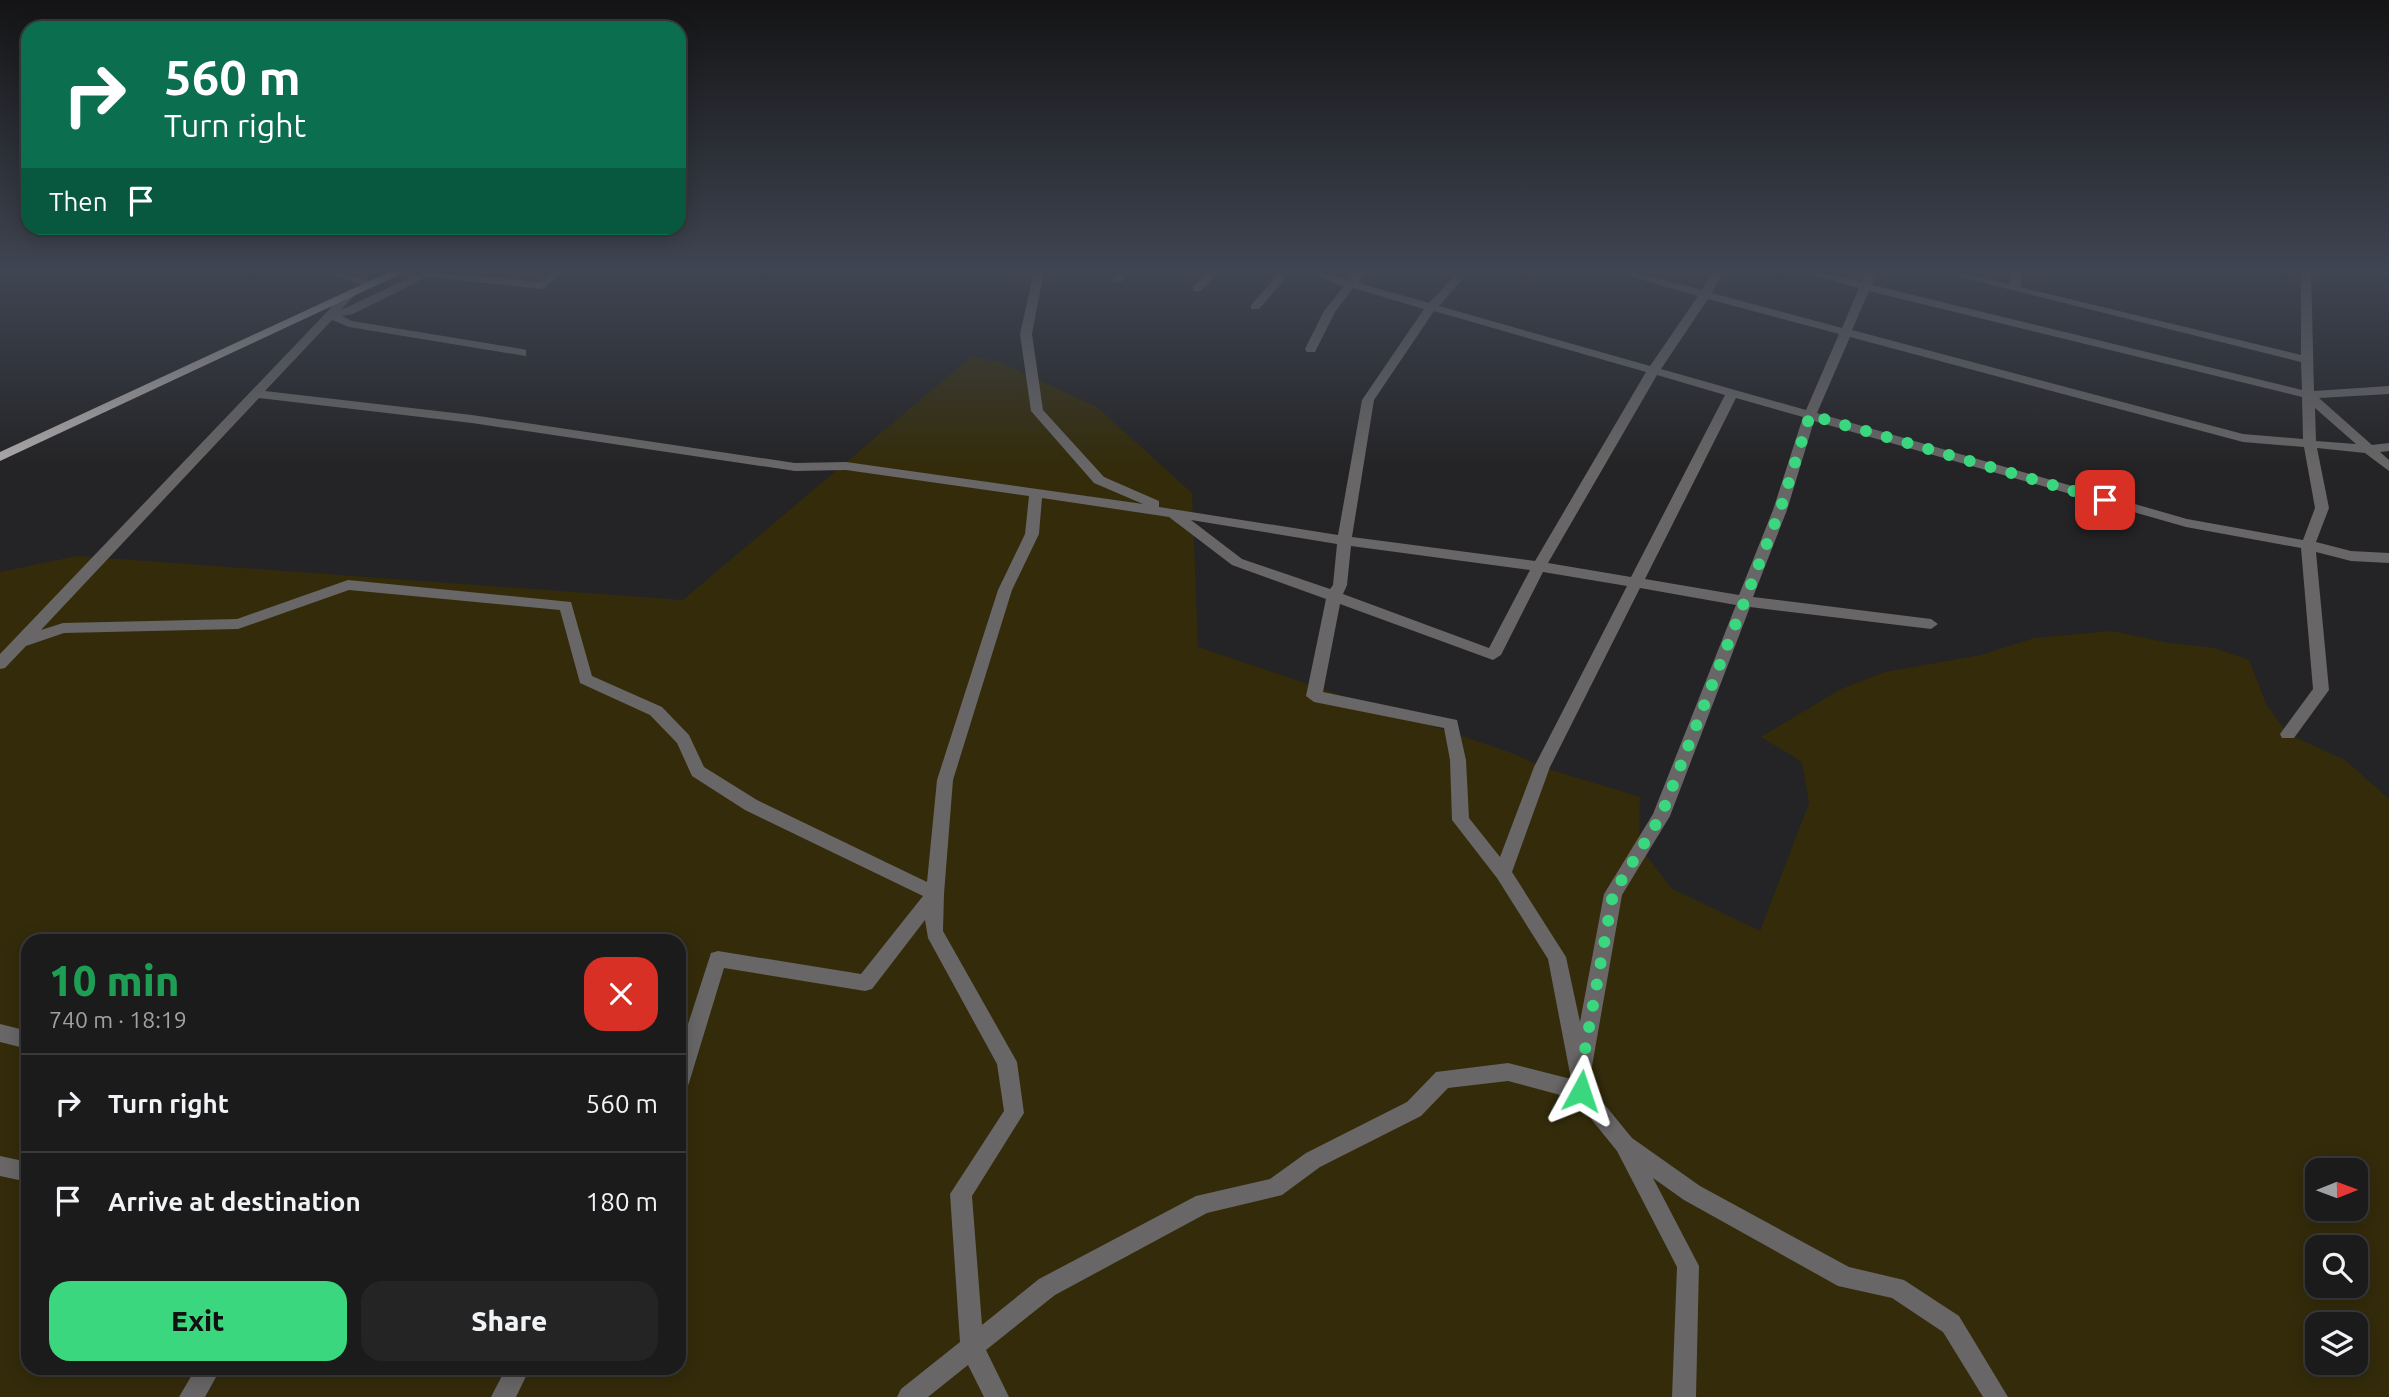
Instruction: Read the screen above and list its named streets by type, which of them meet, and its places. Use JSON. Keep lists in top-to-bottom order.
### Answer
{
  "north": "right",
  "page": {
    "turn": ["560 m", "Turn right"],
    "then": "Then",
    "heading": ["10 min", "740 m · 18:19"],
    "list": [
      {
        "name": "Turn right",
        "value": "560 m"
      },
      {
        "name": "Arrive at destination",
        "value": "180 m"
      }
    ],
    "buttons": ["Exit", "Share"]
  }
}
